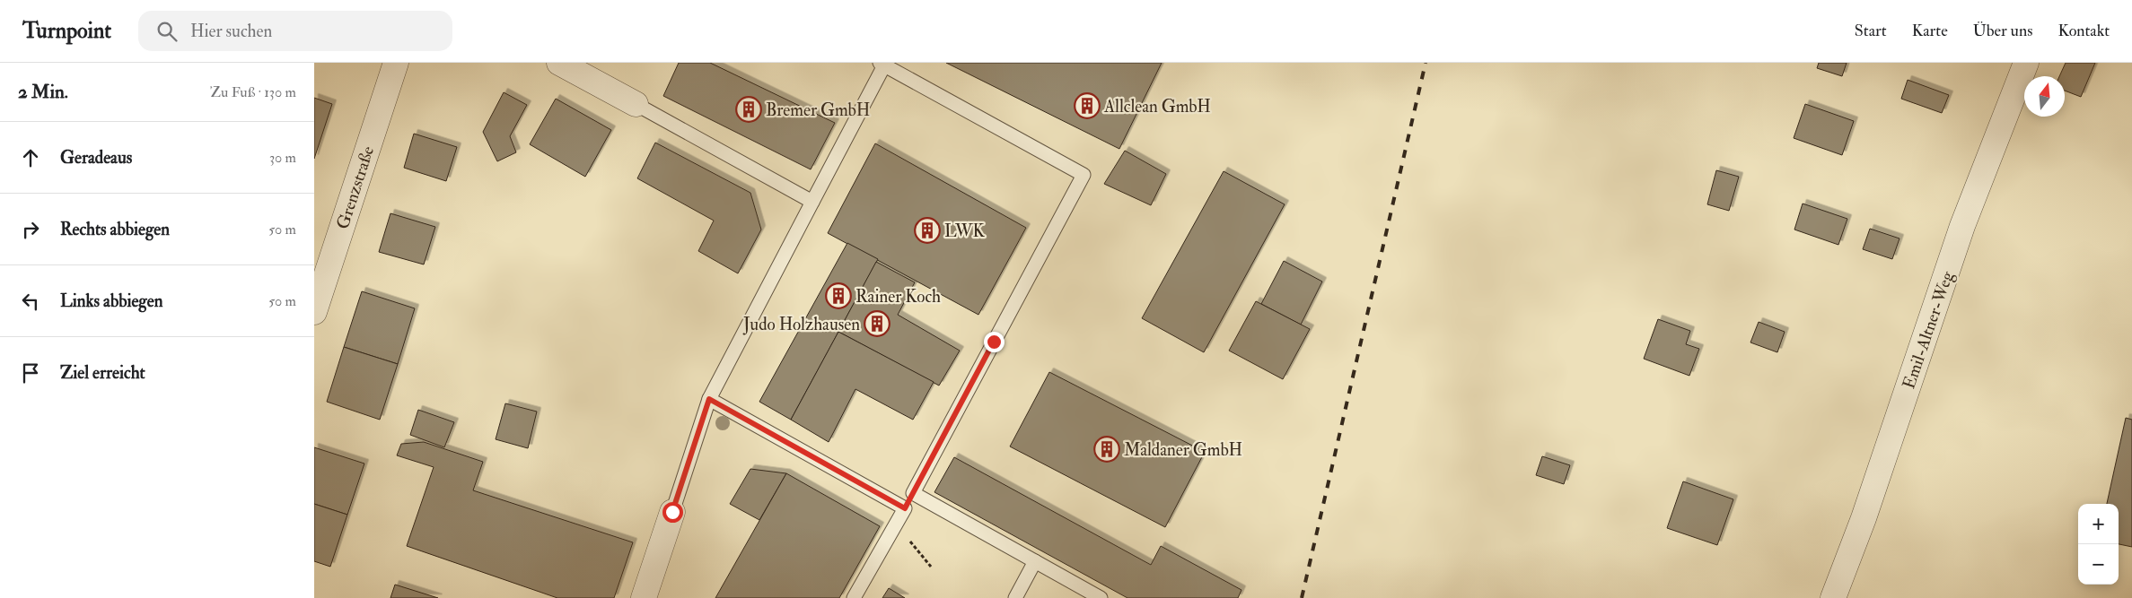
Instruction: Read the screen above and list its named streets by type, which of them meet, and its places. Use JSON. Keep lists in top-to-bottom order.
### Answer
{
  "streets": {
    "street": ["Grenzstraße", "Emil-Altner-Weg"]
  },
  "places": {
    "building": [
      "Allclean GmbH",
      "Bremer GmbH",
      "LWK",
      "Rainer Koch",
      "Judo Holzhausen",
      "Maldaner GmbH"
    ]
  },
  "north": "top",
  "page": {
    "header": "Turnpoint",
    "search": "Hier suchen",
    "nav": [
      "Start",
      "Karte",
      "Über uns",
      "Kontakt"
    ],
    "heading": ["2 Min.", "Zu Fuß · 130 m"],
    "list": [
      ["Geradeaus", "30 m"],
      ["Rechts abbiegen", "50 m"],
      ["Links abbiegen", "50 m"],
      "Ziel erreicht"
    ],
    "map_buttons": ["+", "−"]
  }
}
